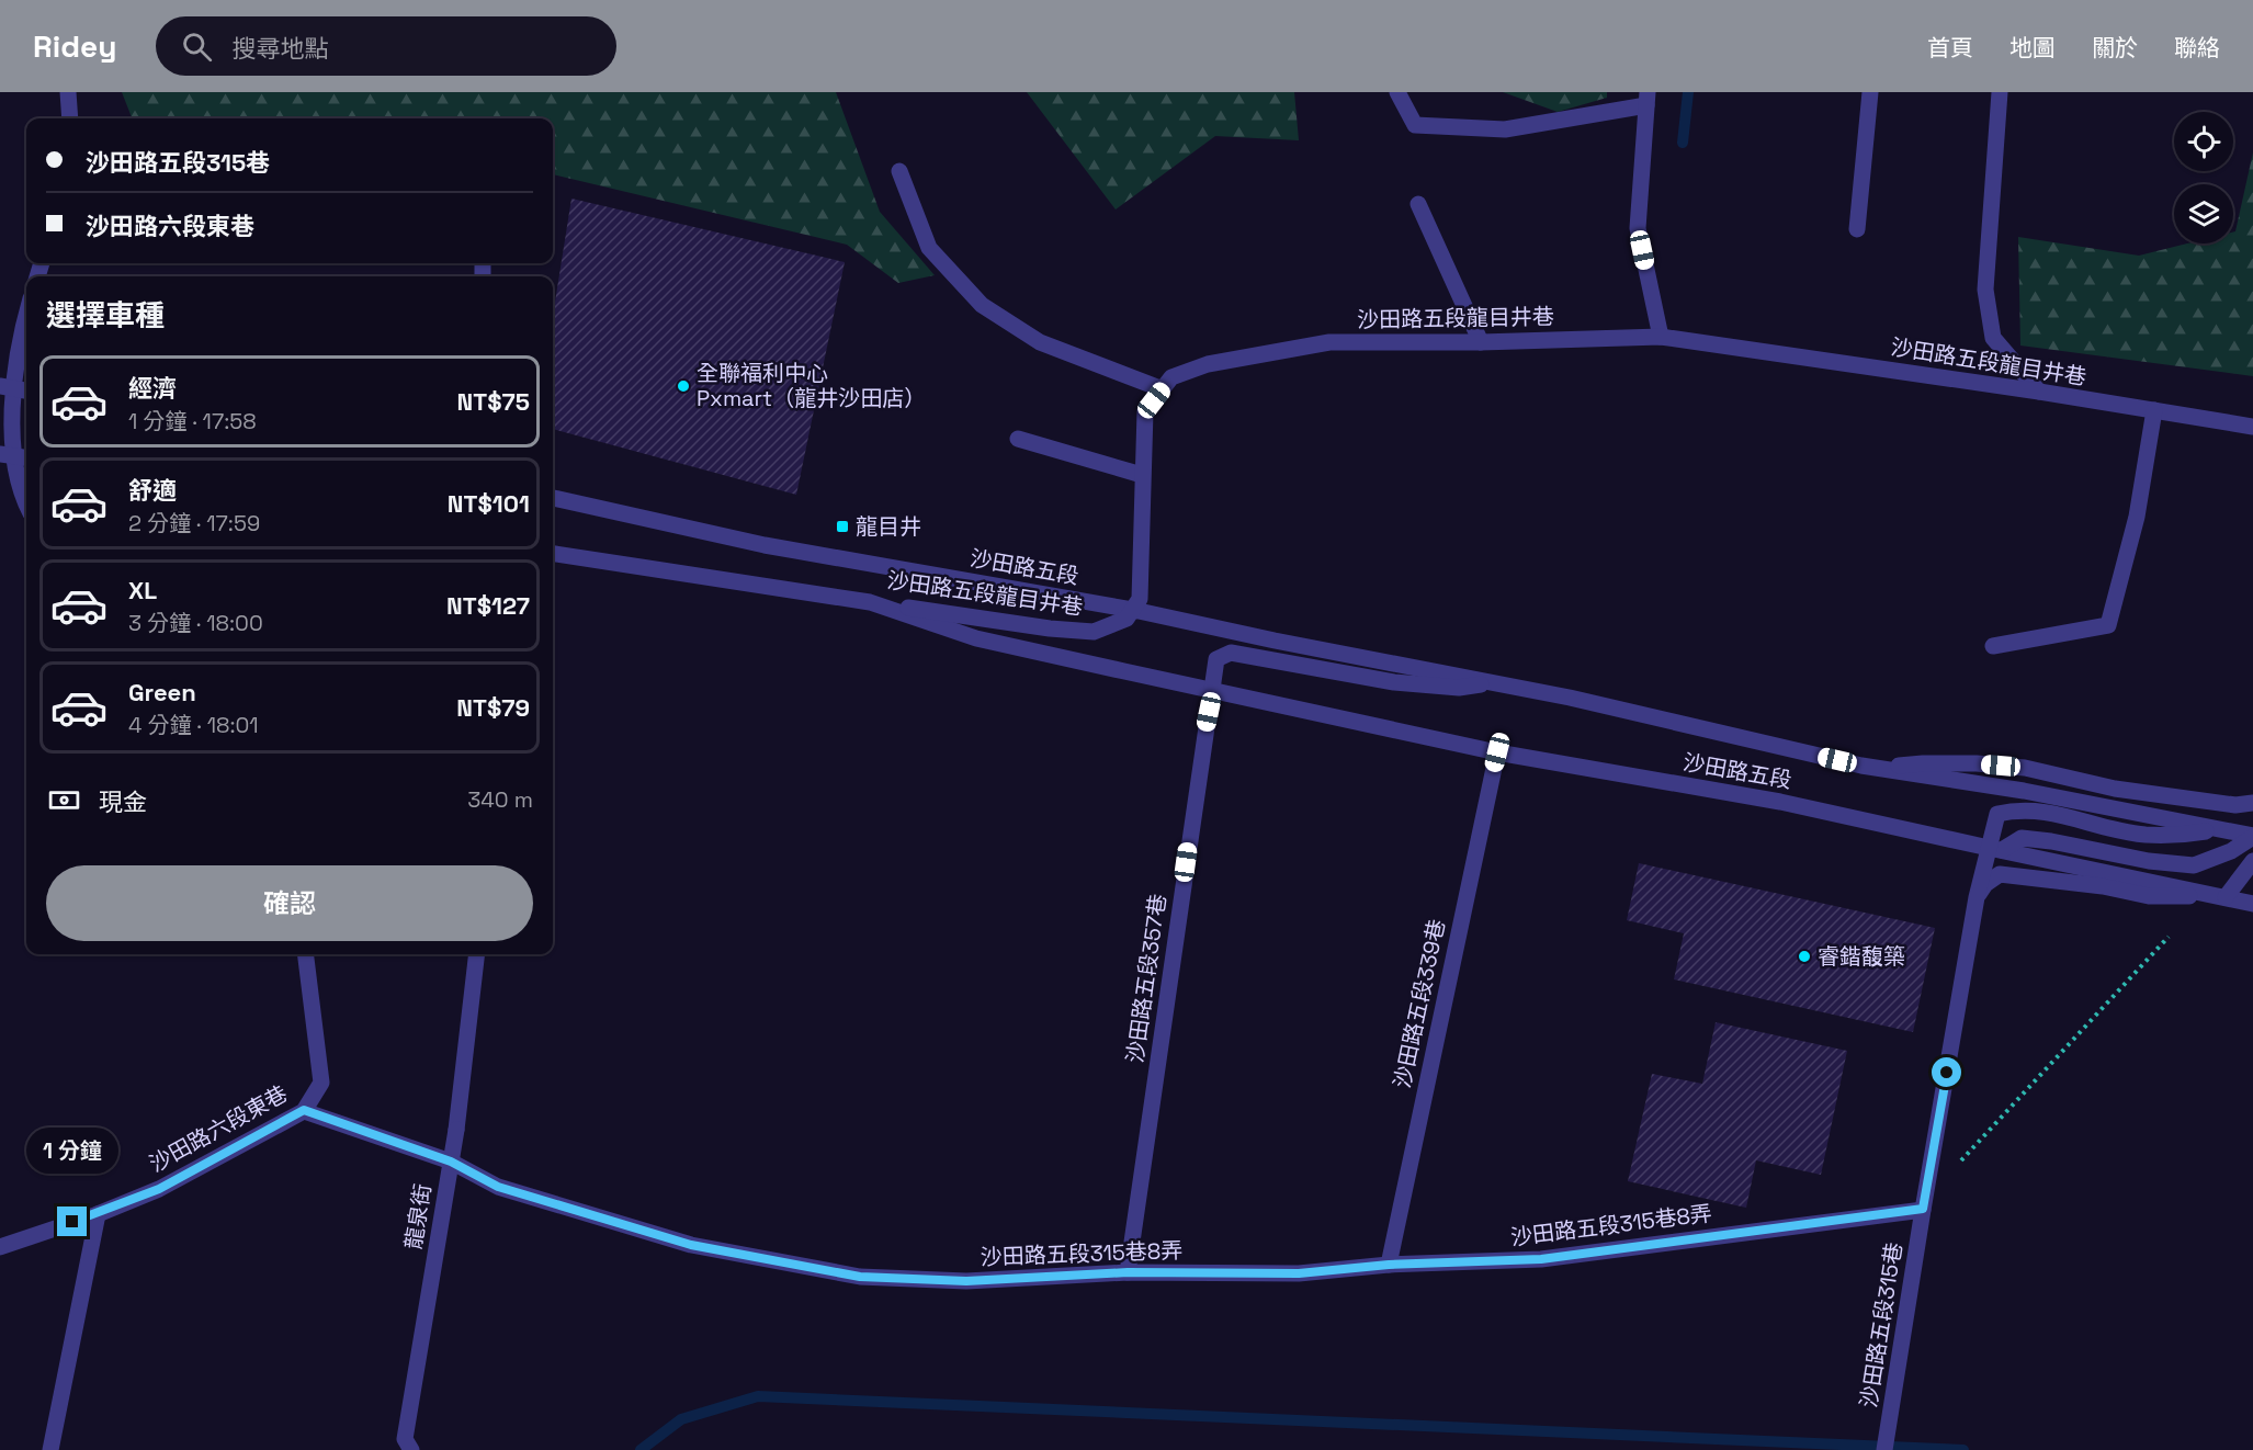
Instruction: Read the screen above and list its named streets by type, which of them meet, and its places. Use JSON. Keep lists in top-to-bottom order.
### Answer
{
  "streets": {
    "street": [
      "沙田路五段龍目井巷",
      "沙田路五段",
      "沙田路五段357巷",
      "沙田路五段339巷",
      "沙田路六段東巷",
      "龍泉街",
      "沙田路五段315巷8弄",
      "沙田路五段315巷"
    ]
  },
  "crossings": [
    ["沙田路五段龍目井巷", "沙田路五段"],
    ["沙田路五段", "沙田路五段357巷"],
    ["沙田路五段", "沙田路五段339巷"],
    ["沙田路五段", "沙田路五段315巷"],
    ["沙田路五段357巷", "沙田路五段315巷8弄"],
    ["沙田路五段339巷", "沙田路五段315巷8弄"],
    ["沙田路六段東巷", "沙田路五段315巷8弄"],
    ["沙田路五段315巷8弄", "沙田路五段315巷"]
  ],
  "places": {
    "other": ["全聯福利中心 Pxmart（龍井沙田店）", "睿鍇馥築"],
    "transit": ["龍目井"]
  },
  "page": {
    "header": "Ridey",
    "search": "搜尋地點",
    "nav": [
      "首頁",
      "地圖",
      "關於",
      "聯絡"
    ],
    "banner": ["沙田路五段315巷", "沙田路六段東巷"],
    "heading": "選擇車種",
    "list": [
      {
        "name": "經濟",
        "note": "1 分鐘 · 17:58",
        "value": "NT$75"
      },
      {
        "name": "舒適",
        "note": "2 分鐘 · 17:59",
        "value": "NT$101"
      },
      {
        "name": "XL",
        "note": "3 分鐘 · 18:00",
        "value": "NT$127"
      },
      {
        "name": "Green",
        "note": "4 分鐘 · 18:01",
        "value": "NT$79"
      }
    ],
    "pay": ["現金", "340 m"],
    "buttons": "確認",
    "bubble": "1 分鐘"
  }
}
